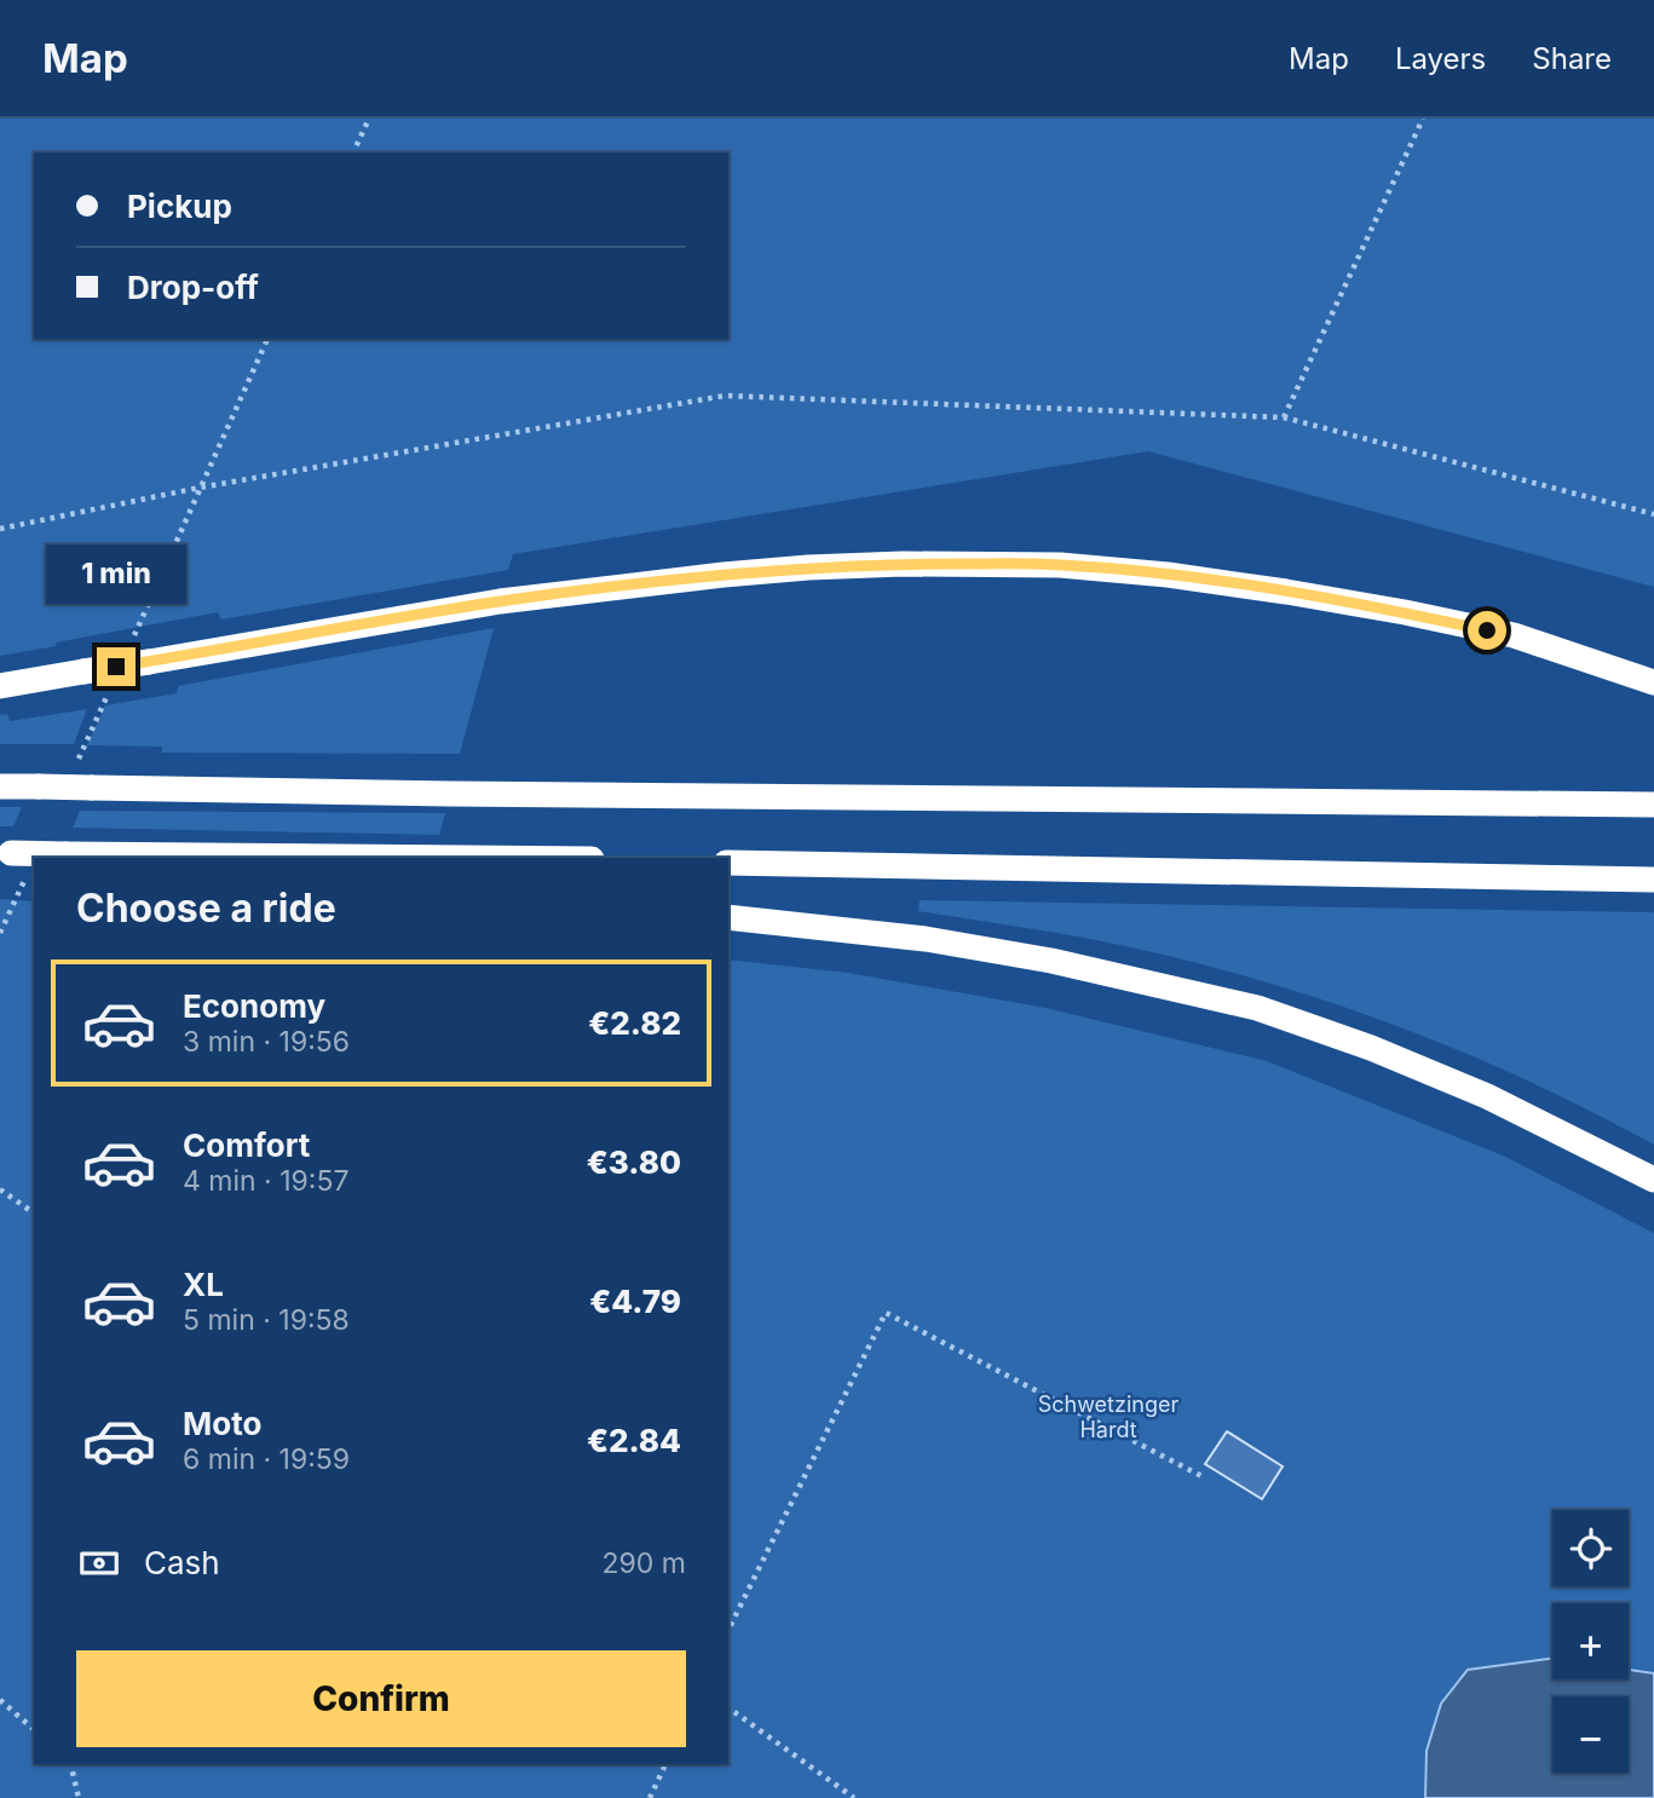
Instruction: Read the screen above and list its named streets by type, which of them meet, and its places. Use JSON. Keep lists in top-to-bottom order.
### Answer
{
  "parks": ["Schwetzinger Hardt"],
  "page": {
    "header": "Map",
    "nav": ["Map", "Layers", "Share"],
    "banner": ["Pickup", "Drop-off"],
    "bubble": "1 min",
    "heading": "Choose a ride",
    "list": [
      {
        "name": "Economy",
        "note": "3 min · 19:56",
        "value": "€2.82"
      },
      {
        "name": "Comfort",
        "note": "4 min · 19:57",
        "value": "€3.80"
      },
      {
        "name": "XL",
        "note": "5 min · 19:58",
        "value": "€4.79"
      },
      {
        "name": "Moto",
        "note": "6 min · 19:59",
        "value": "€2.84"
      }
    ],
    "map_buttons": ["+", "−"],
    "pay": ["Cash", "290 m"],
    "buttons": "Confirm"
  }
}
